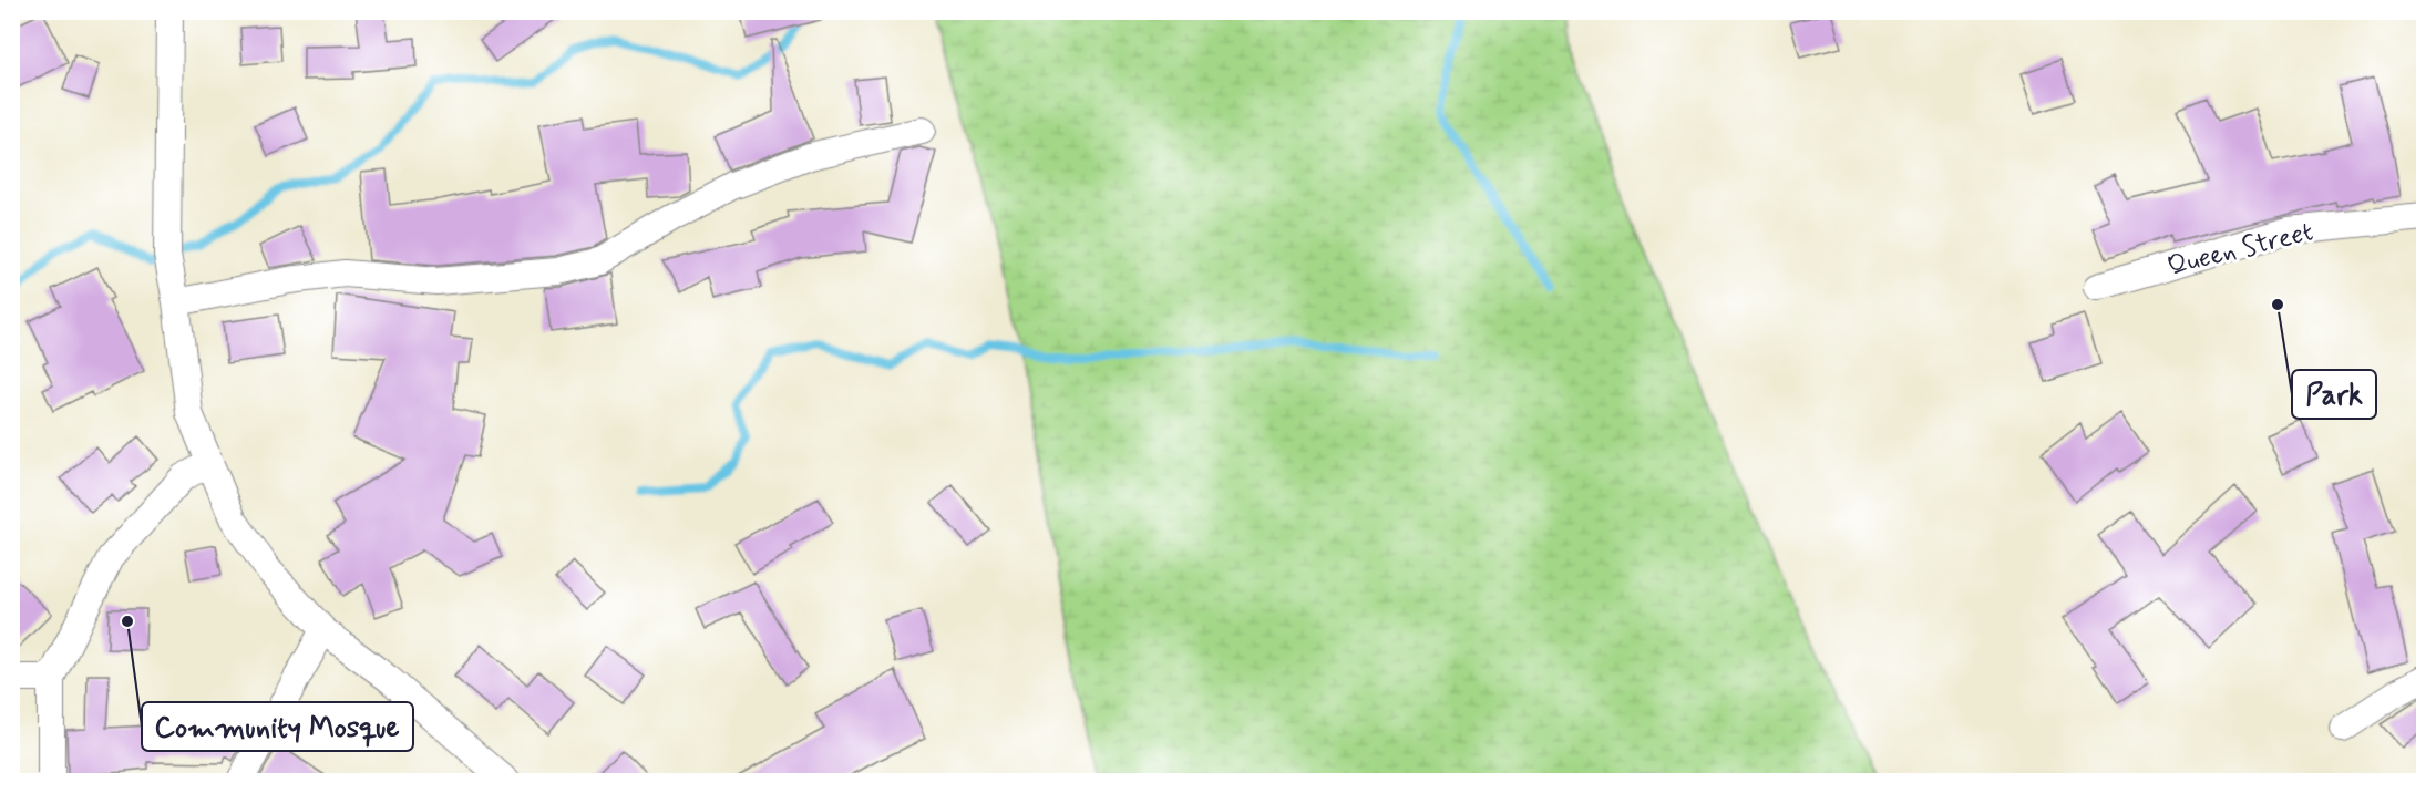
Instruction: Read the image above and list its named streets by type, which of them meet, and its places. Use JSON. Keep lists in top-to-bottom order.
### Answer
{
  "streets": {
    "street": ["Queen Street"]
  },
  "places": ["Park", "Community Mosque"]
}
